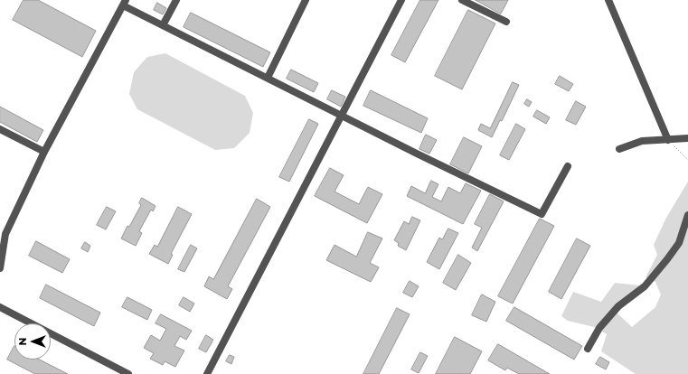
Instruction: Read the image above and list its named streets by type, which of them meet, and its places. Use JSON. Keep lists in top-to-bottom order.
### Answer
{
  "north": "left"
}
